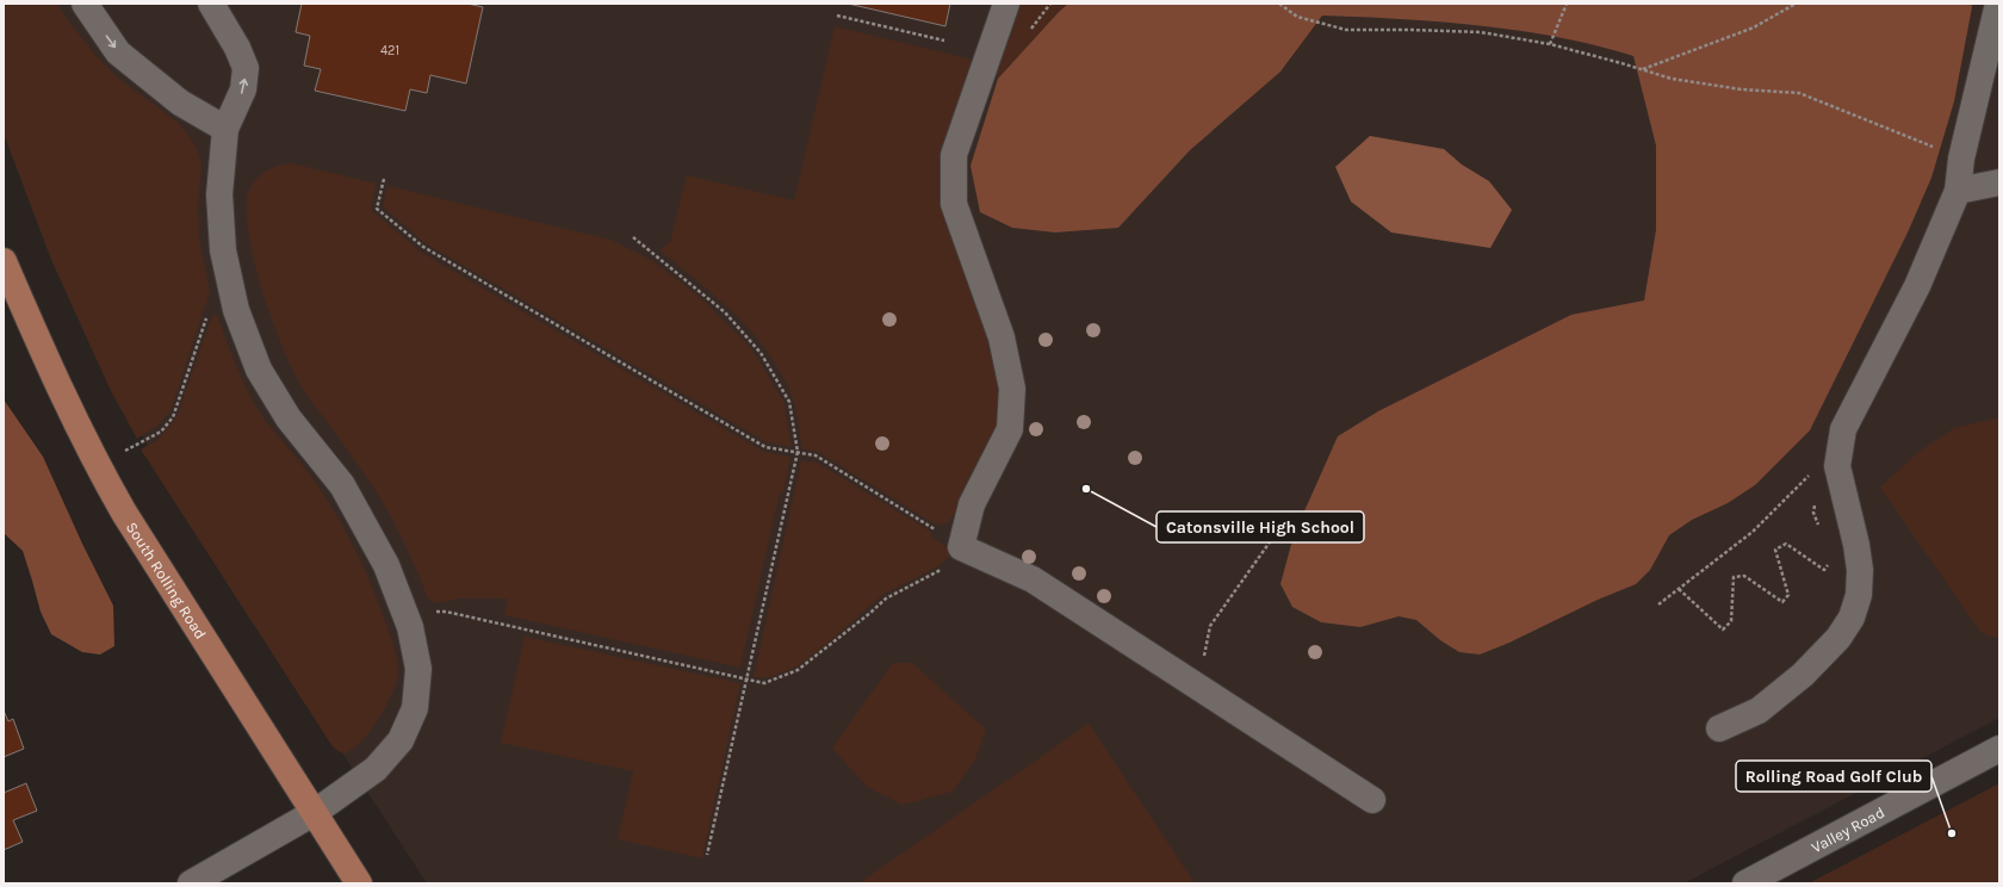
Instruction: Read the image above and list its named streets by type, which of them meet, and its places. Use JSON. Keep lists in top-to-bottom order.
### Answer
{
  "streets": {
    "main road": ["South Rolling Road"],
    "street": ["Valley Road"]
  },
  "places": ["Catonsville High School", "Rolling Road Golf Club"],
  "house_numbers": ["421"]
}
